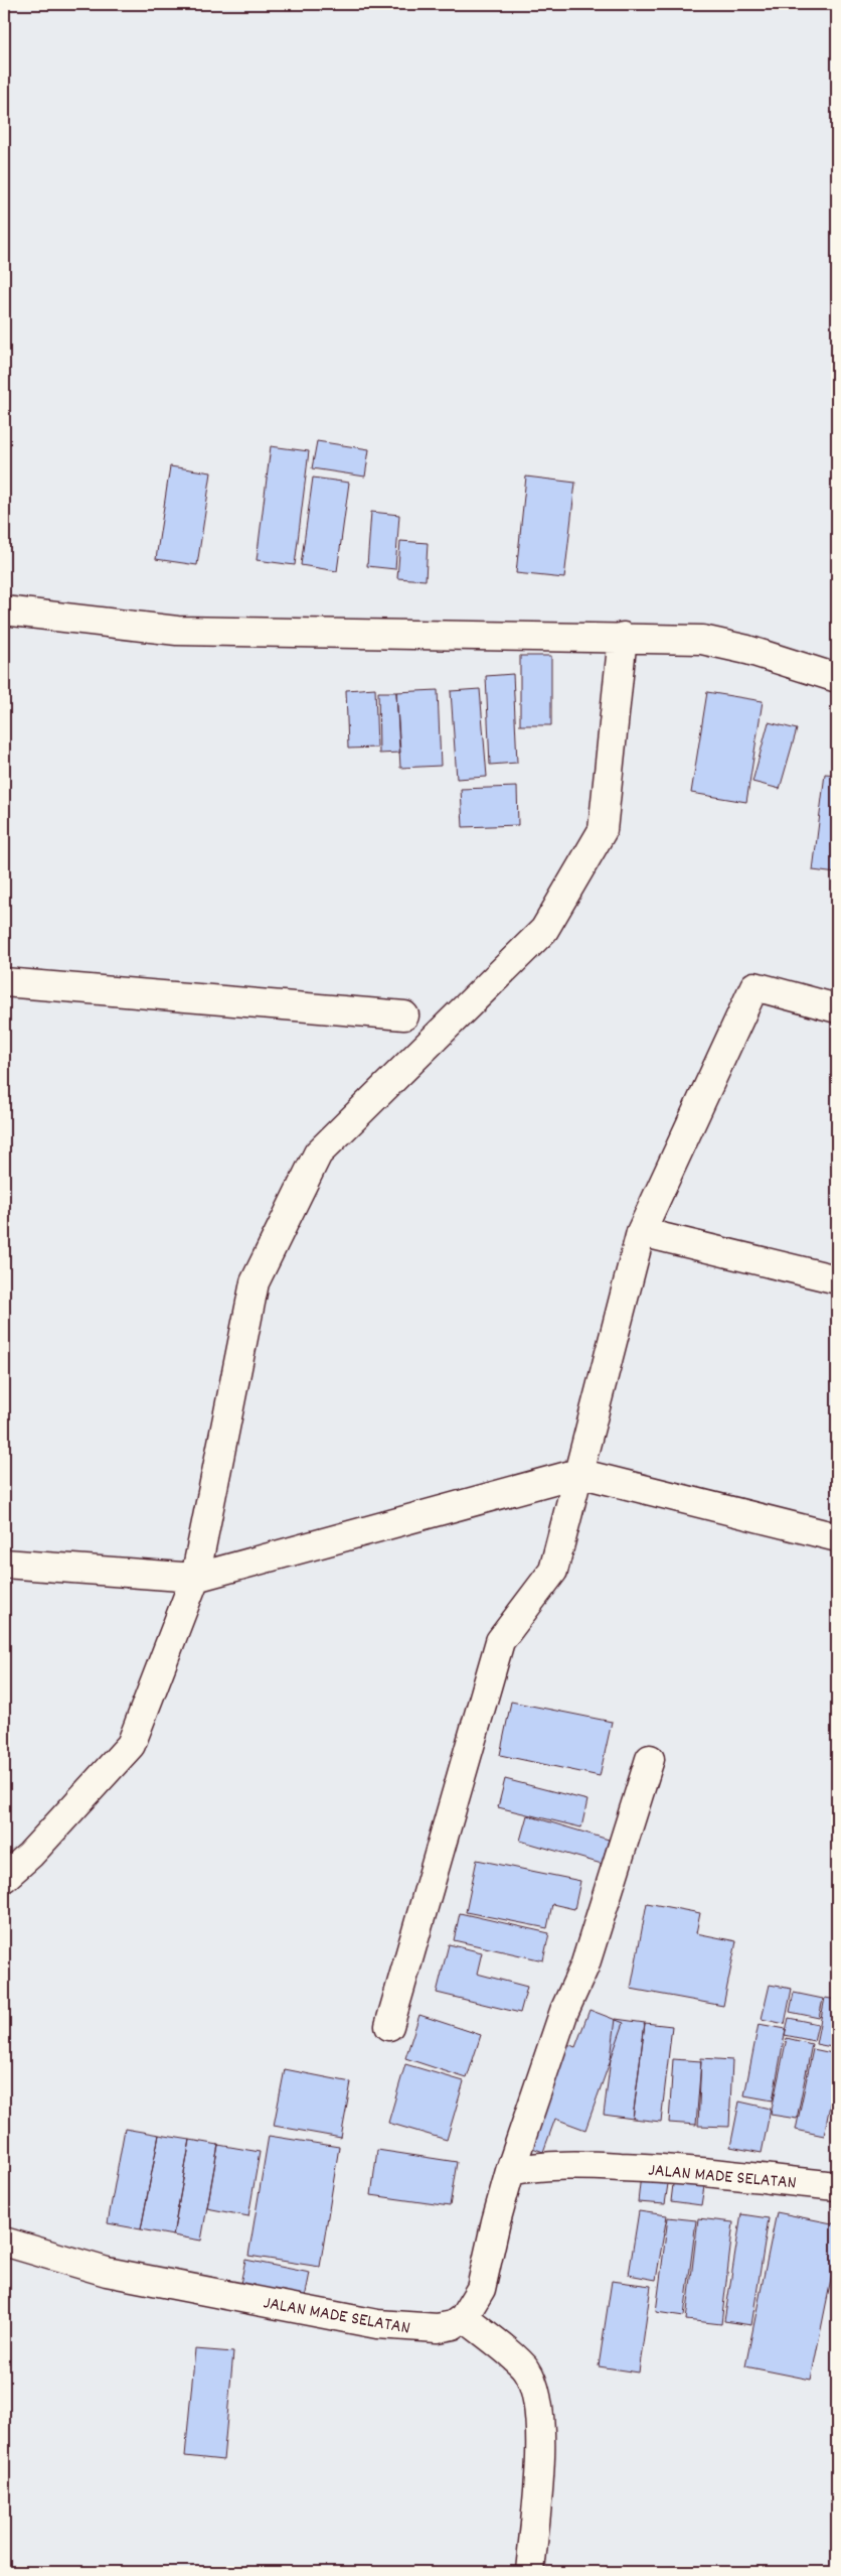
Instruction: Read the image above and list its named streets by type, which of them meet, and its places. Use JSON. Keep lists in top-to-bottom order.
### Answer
{
  "streets": {
    "street": ["JALAN MADE SELATAN"]
  }
}
